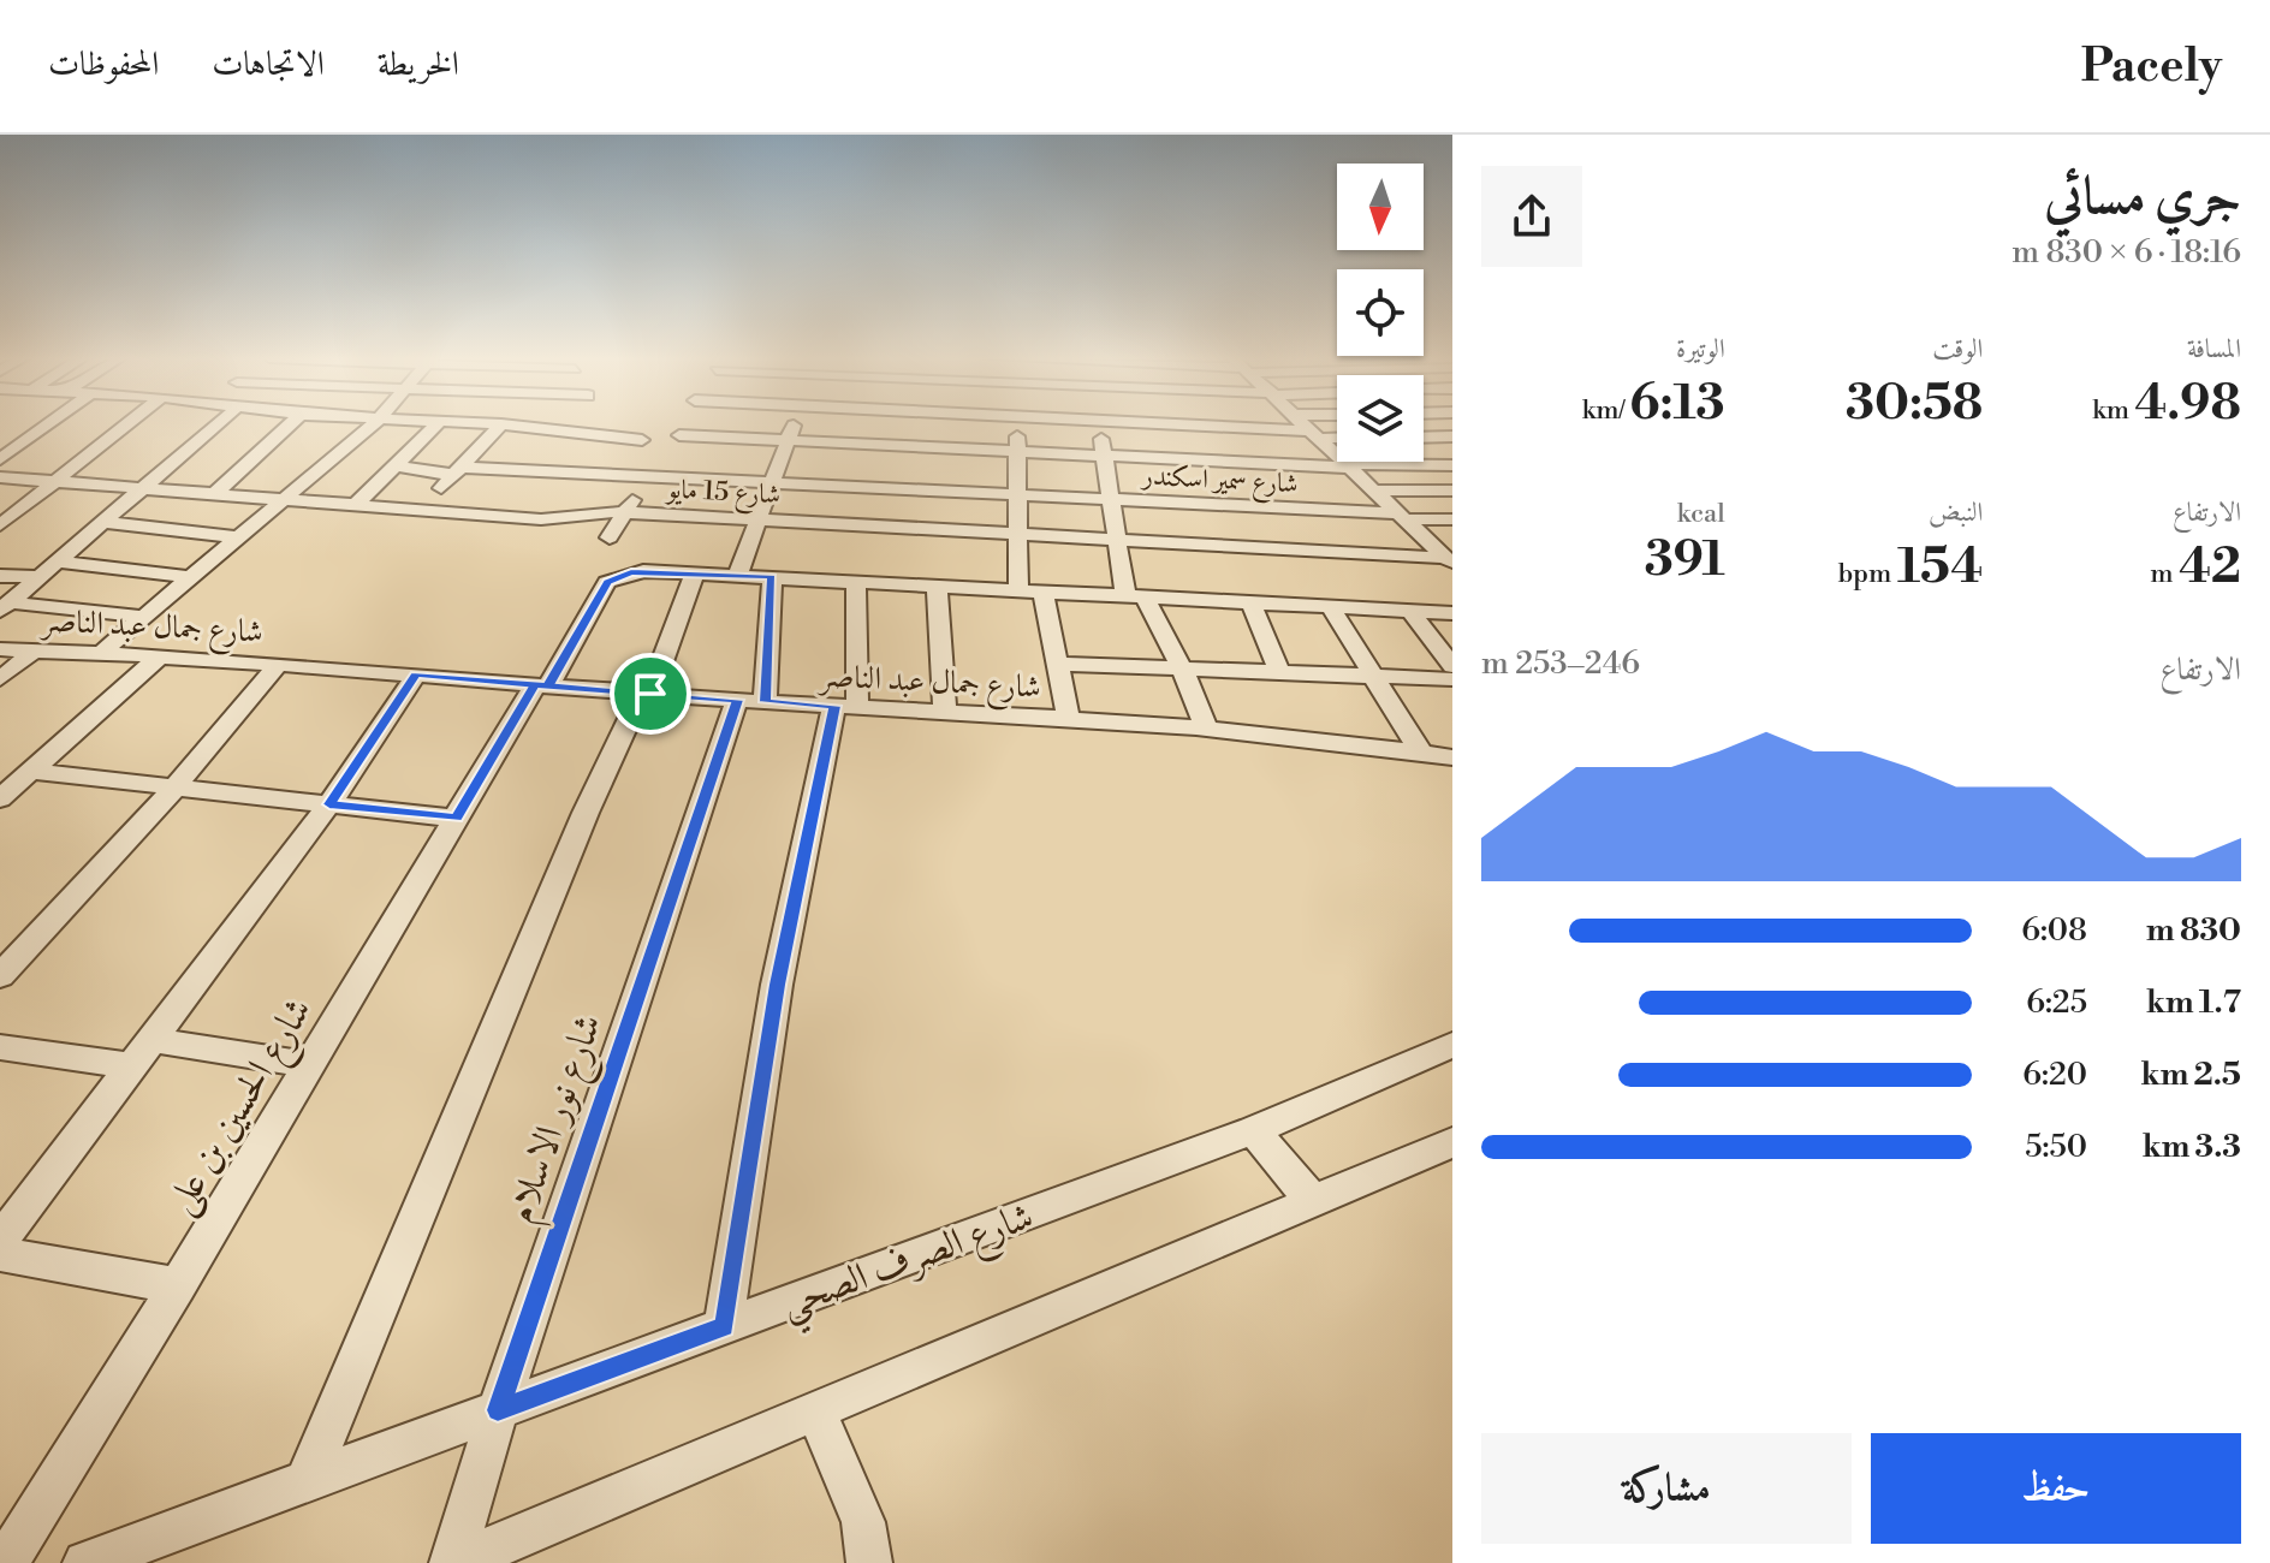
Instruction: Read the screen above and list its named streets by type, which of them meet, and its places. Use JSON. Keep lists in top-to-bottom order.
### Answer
{
  "streets": {
    "street": [
      "شارع سمير اسكندر",
      "شارع 15 مايو",
      "شارع جمال عبد الناصر",
      "شارع الحسين بن على",
      "شارع نور الاسلام",
      "شارع الصرف الصحي"
    ]
  },
  "crossings": [
    ["شارع جمال عبد الناصر", "شارع الحسين بن على"],
    ["شارع جمال عبد الناصر", "شارع نور الاسلام"],
    ["شارع نور الاسلام", "شارع الصرف الصحي"]
  ],
  "north": "bottom",
  "page": {
    "header": "Pacely",
    "nav": ["الخريطة", "الاتجاهات", "المحفوظات"],
    "heading": ["جري مسائي", "18:16 · 6 × 830 m"],
    "stats": [
      ["المسافة", "4.98 km"],
      ["الوقت", "30:58"],
      ["الوتيرة", "6:13 /km"],
      ["الارتفاع", "42 m"],
      ["النبض", "154 bpm"],
      ["kcal", "391"]
    ],
    "chart": ["الارتفاع", "246–253 m"],
    "list": [
      {
        "name": "830 m",
        "note": "6:08"
      },
      {
        "name": "1.7 km",
        "note": "6:25"
      },
      {
        "name": "2.5 km",
        "note": "6:20"
      },
      {
        "name": "3.3 km",
        "note": "5:50"
      }
    ],
    "buttons": ["حفظ", "مشاركة"]
  }
}
